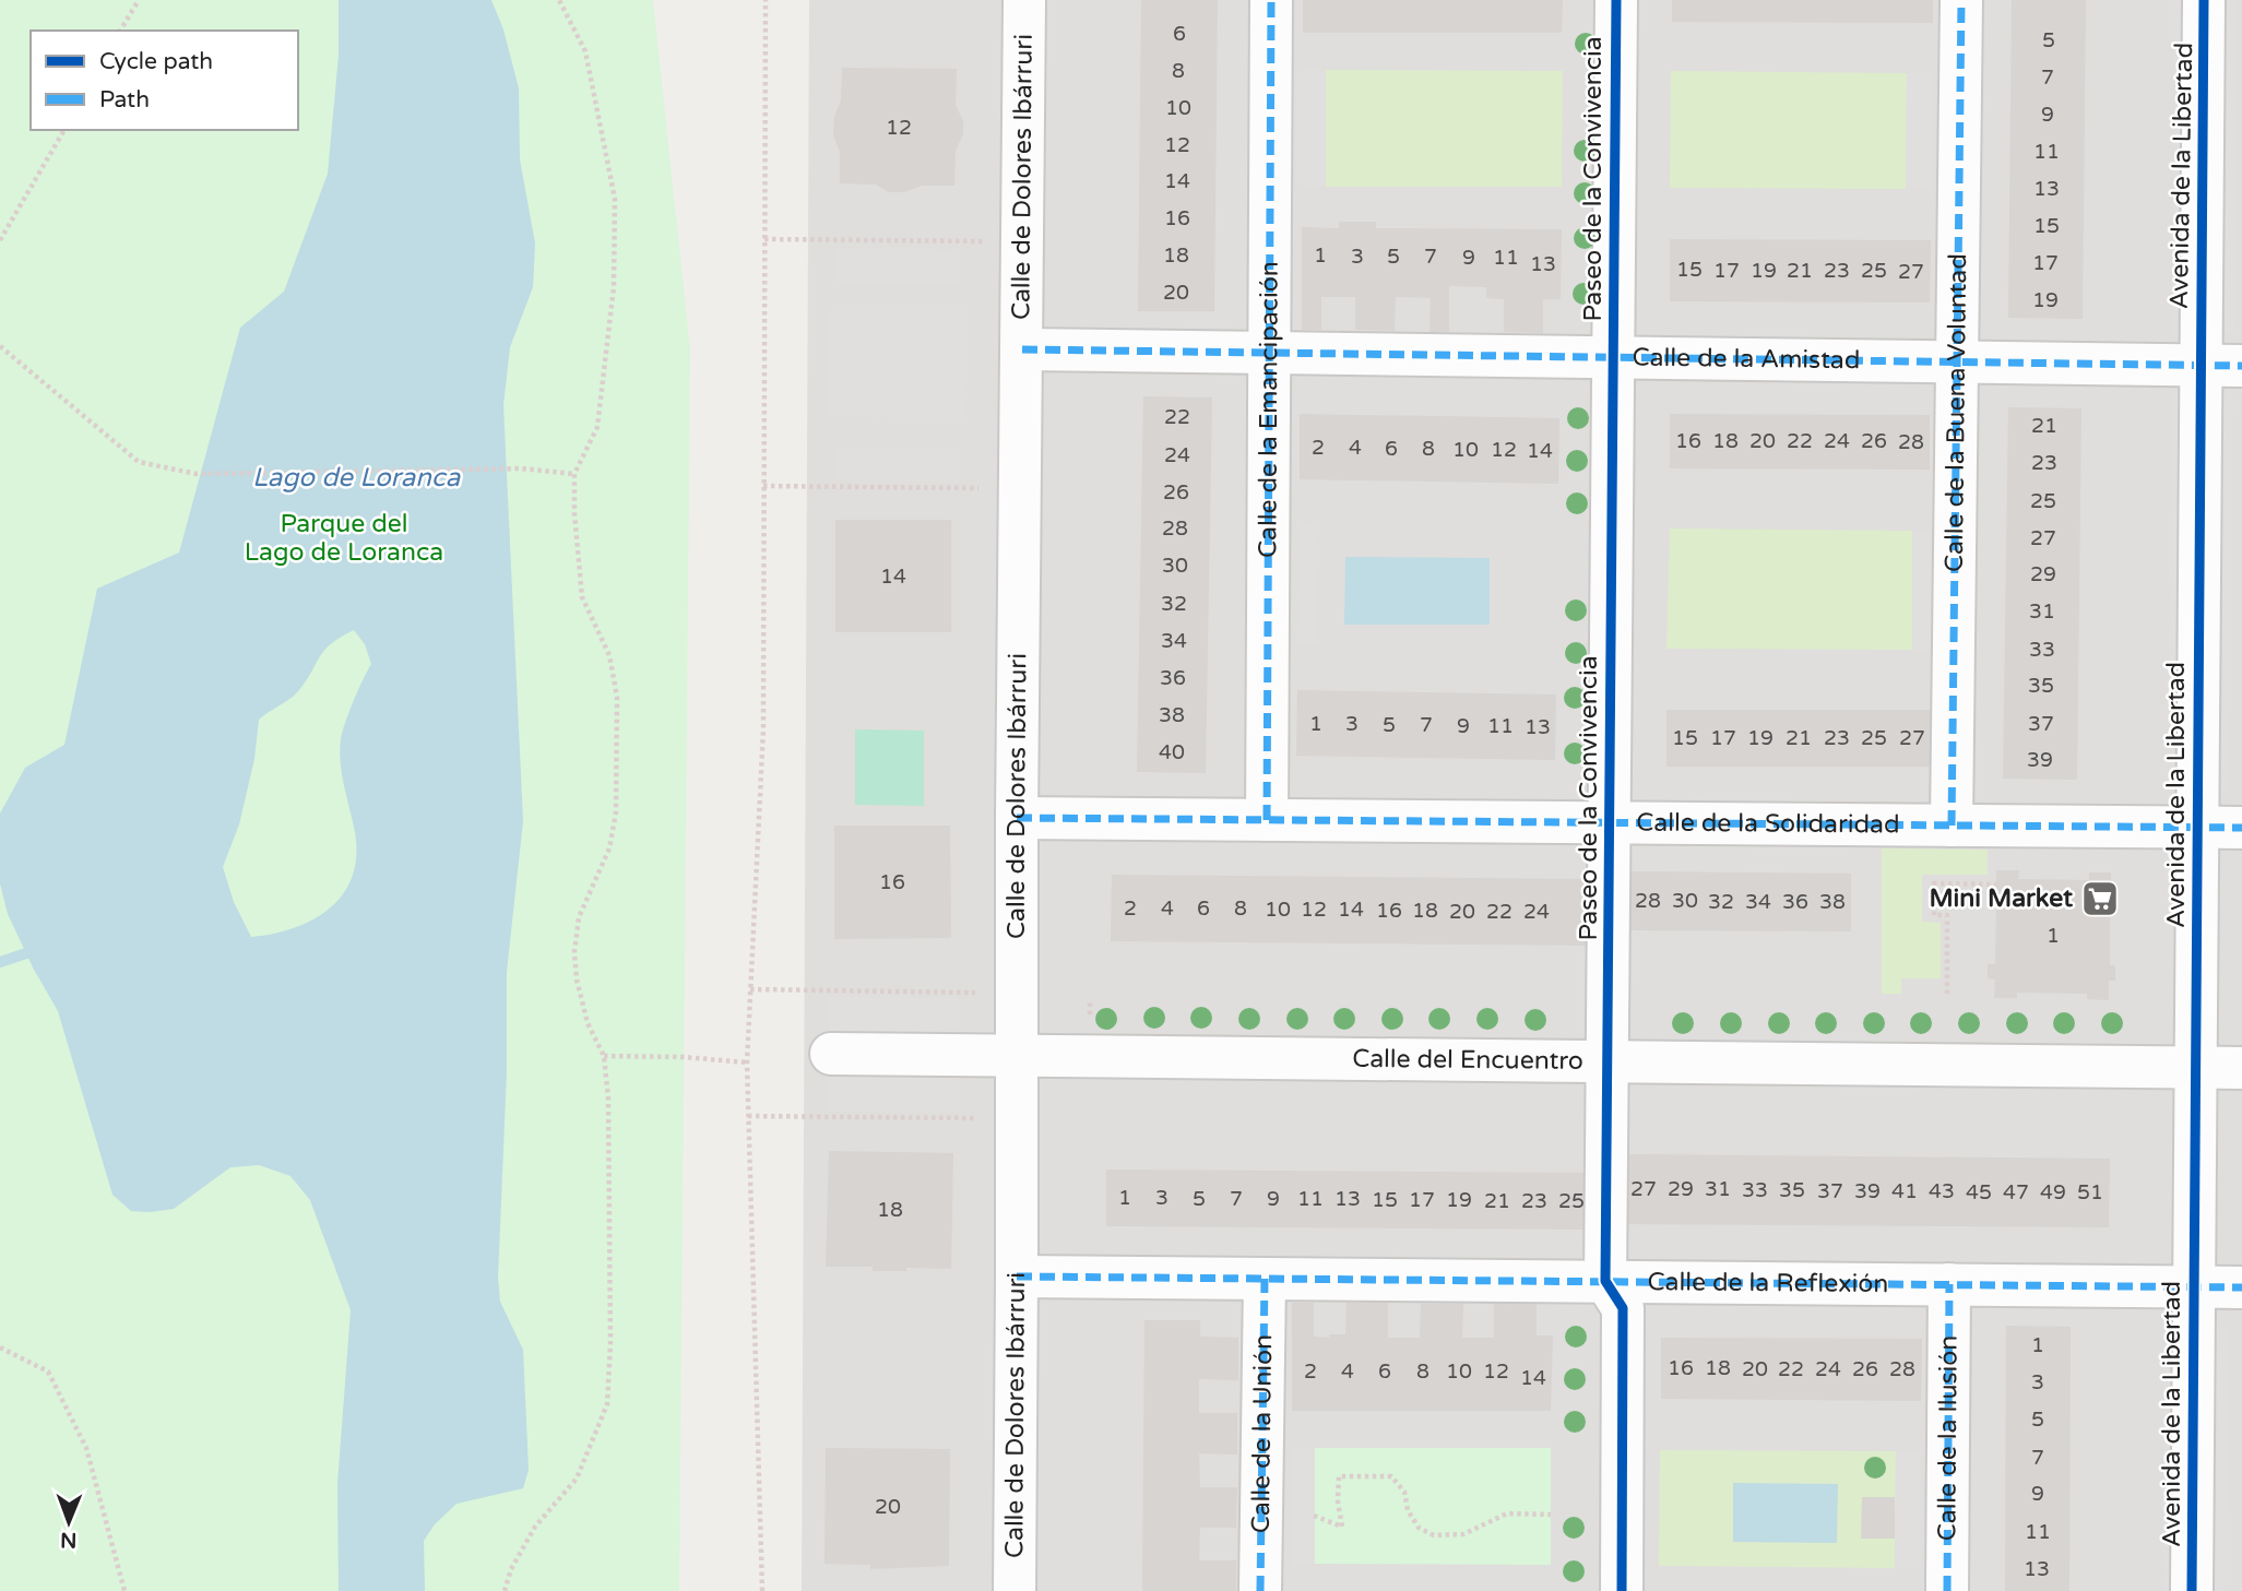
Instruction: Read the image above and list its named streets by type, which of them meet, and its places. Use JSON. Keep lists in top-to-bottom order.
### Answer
{
  "streets": {
    "street": [
      "Avenida de la Libertad",
      "Calle de Dolores Ibárruri",
      "Paseo de la Convivencia",
      "Calle de la Amistad",
      "Calle de la Emancipación",
      "Calle de la Buena Voluntad",
      "Calle de la Solidaridad",
      "Calle del Encuentro",
      "Calle de la Reflexión",
      "Calle de la Unión",
      "Calle de la Ilusión"
    ]
  },
  "crossings": [
    ["Avenida de la Libertad", "Calle de la Amistad"],
    ["Avenida de la Libertad", "Calle de la Solidaridad"],
    ["Avenida de la Libertad", "Calle del Encuentro"],
    ["Avenida de la Libertad", "Calle de la Reflexión"],
    ["Calle de Dolores Ibárruri", "Calle de la Amistad"],
    ["Calle de Dolores Ibárruri", "Calle de la Solidaridad"],
    ["Calle de Dolores Ibárruri", "Calle del Encuentro"],
    ["Calle de Dolores Ibárruri", "Calle de la Reflexión"],
    ["Paseo de la Convivencia", "Calle de la Amistad"],
    ["Paseo de la Convivencia", "Calle de la Solidaridad"],
    ["Paseo de la Convivencia", "Calle del Encuentro"],
    ["Paseo de la Convivencia", "Calle de la Reflexión"],
    ["Calle de la Amistad", "Calle de la Emancipación"],
    ["Calle de la Amistad", "Calle de la Buena Voluntad"],
    ["Calle de la Emancipación", "Calle de la Solidaridad"],
    ["Calle de la Buena Voluntad", "Calle de la Solidaridad"],
    ["Calle de la Reflexión", "Calle de la Unión"],
    ["Calle de la Reflexión", "Calle de la Ilusión"]
  ],
  "water": ["Lago de Loranca"],
  "parks": ["Parque del Lago de Loranca"],
  "places": {
    "supermarket": ["Mini Market"]
  },
  "house_numbers": [
    "6",
    "5",
    "8",
    "7",
    "10",
    "9",
    "12",
    "12",
    "11",
    "14",
    "13",
    "16",
    "15",
    "18",
    "1",
    "3",
    "5",
    "7",
    "9",
    "11",
    "17",
    "13",
    "15",
    "17",
    "19",
    "21",
    "23",
    "25",
    "27",
    "20",
    "19",
    "22",
    "21",
    "16",
    "18",
    "20",
    "22",
    "24",
    "26",
    "28",
    "2",
    "4",
    "6",
    "8",
    "10",
    "12",
    "14",
    "24",
    "23",
    "26",
    "25",
    "28",
    "27",
    "30",
    "29",
    "14",
    "32",
    "31",
    "34",
    "33",
    "36",
    "35",
    "38",
    "1",
    "3",
    "37",
    "5",
    "7",
    "9",
    "11",
    "13",
    "15",
    "17",
    "19",
    "21",
    "23",
    "25",
    "27",
    "40",
    "39",
    "16",
    "28",
    "30",
    "32",
    "34",
    "36",
    "38",
    "2",
    "4",
    "6",
    "8",
    "10",
    "12",
    "14",
    "16",
    "18",
    "20",
    "22",
    "24",
    "1",
    "27",
    "29",
    "31",
    "33",
    "35",
    "37",
    "39",
    "41",
    "43",
    "45",
    "47",
    "49",
    "51",
    "1",
    "3",
    "5",
    "7",
    "9",
    "11",
    "13",
    "15",
    "17",
    "19",
    "21",
    "23",
    "25",
    "18",
    "1",
    "16",
    "18",
    "20",
    "22",
    "24",
    "26",
    "28",
    "2",
    "4",
    "6",
    "8",
    "10",
    "12",
    "14",
    "3",
    "5",
    "7",
    "9",
    "20",
    "11",
    "13"
  ],
  "legend": ["Cycle path", "Path"],
  "north": "bottom"
}
